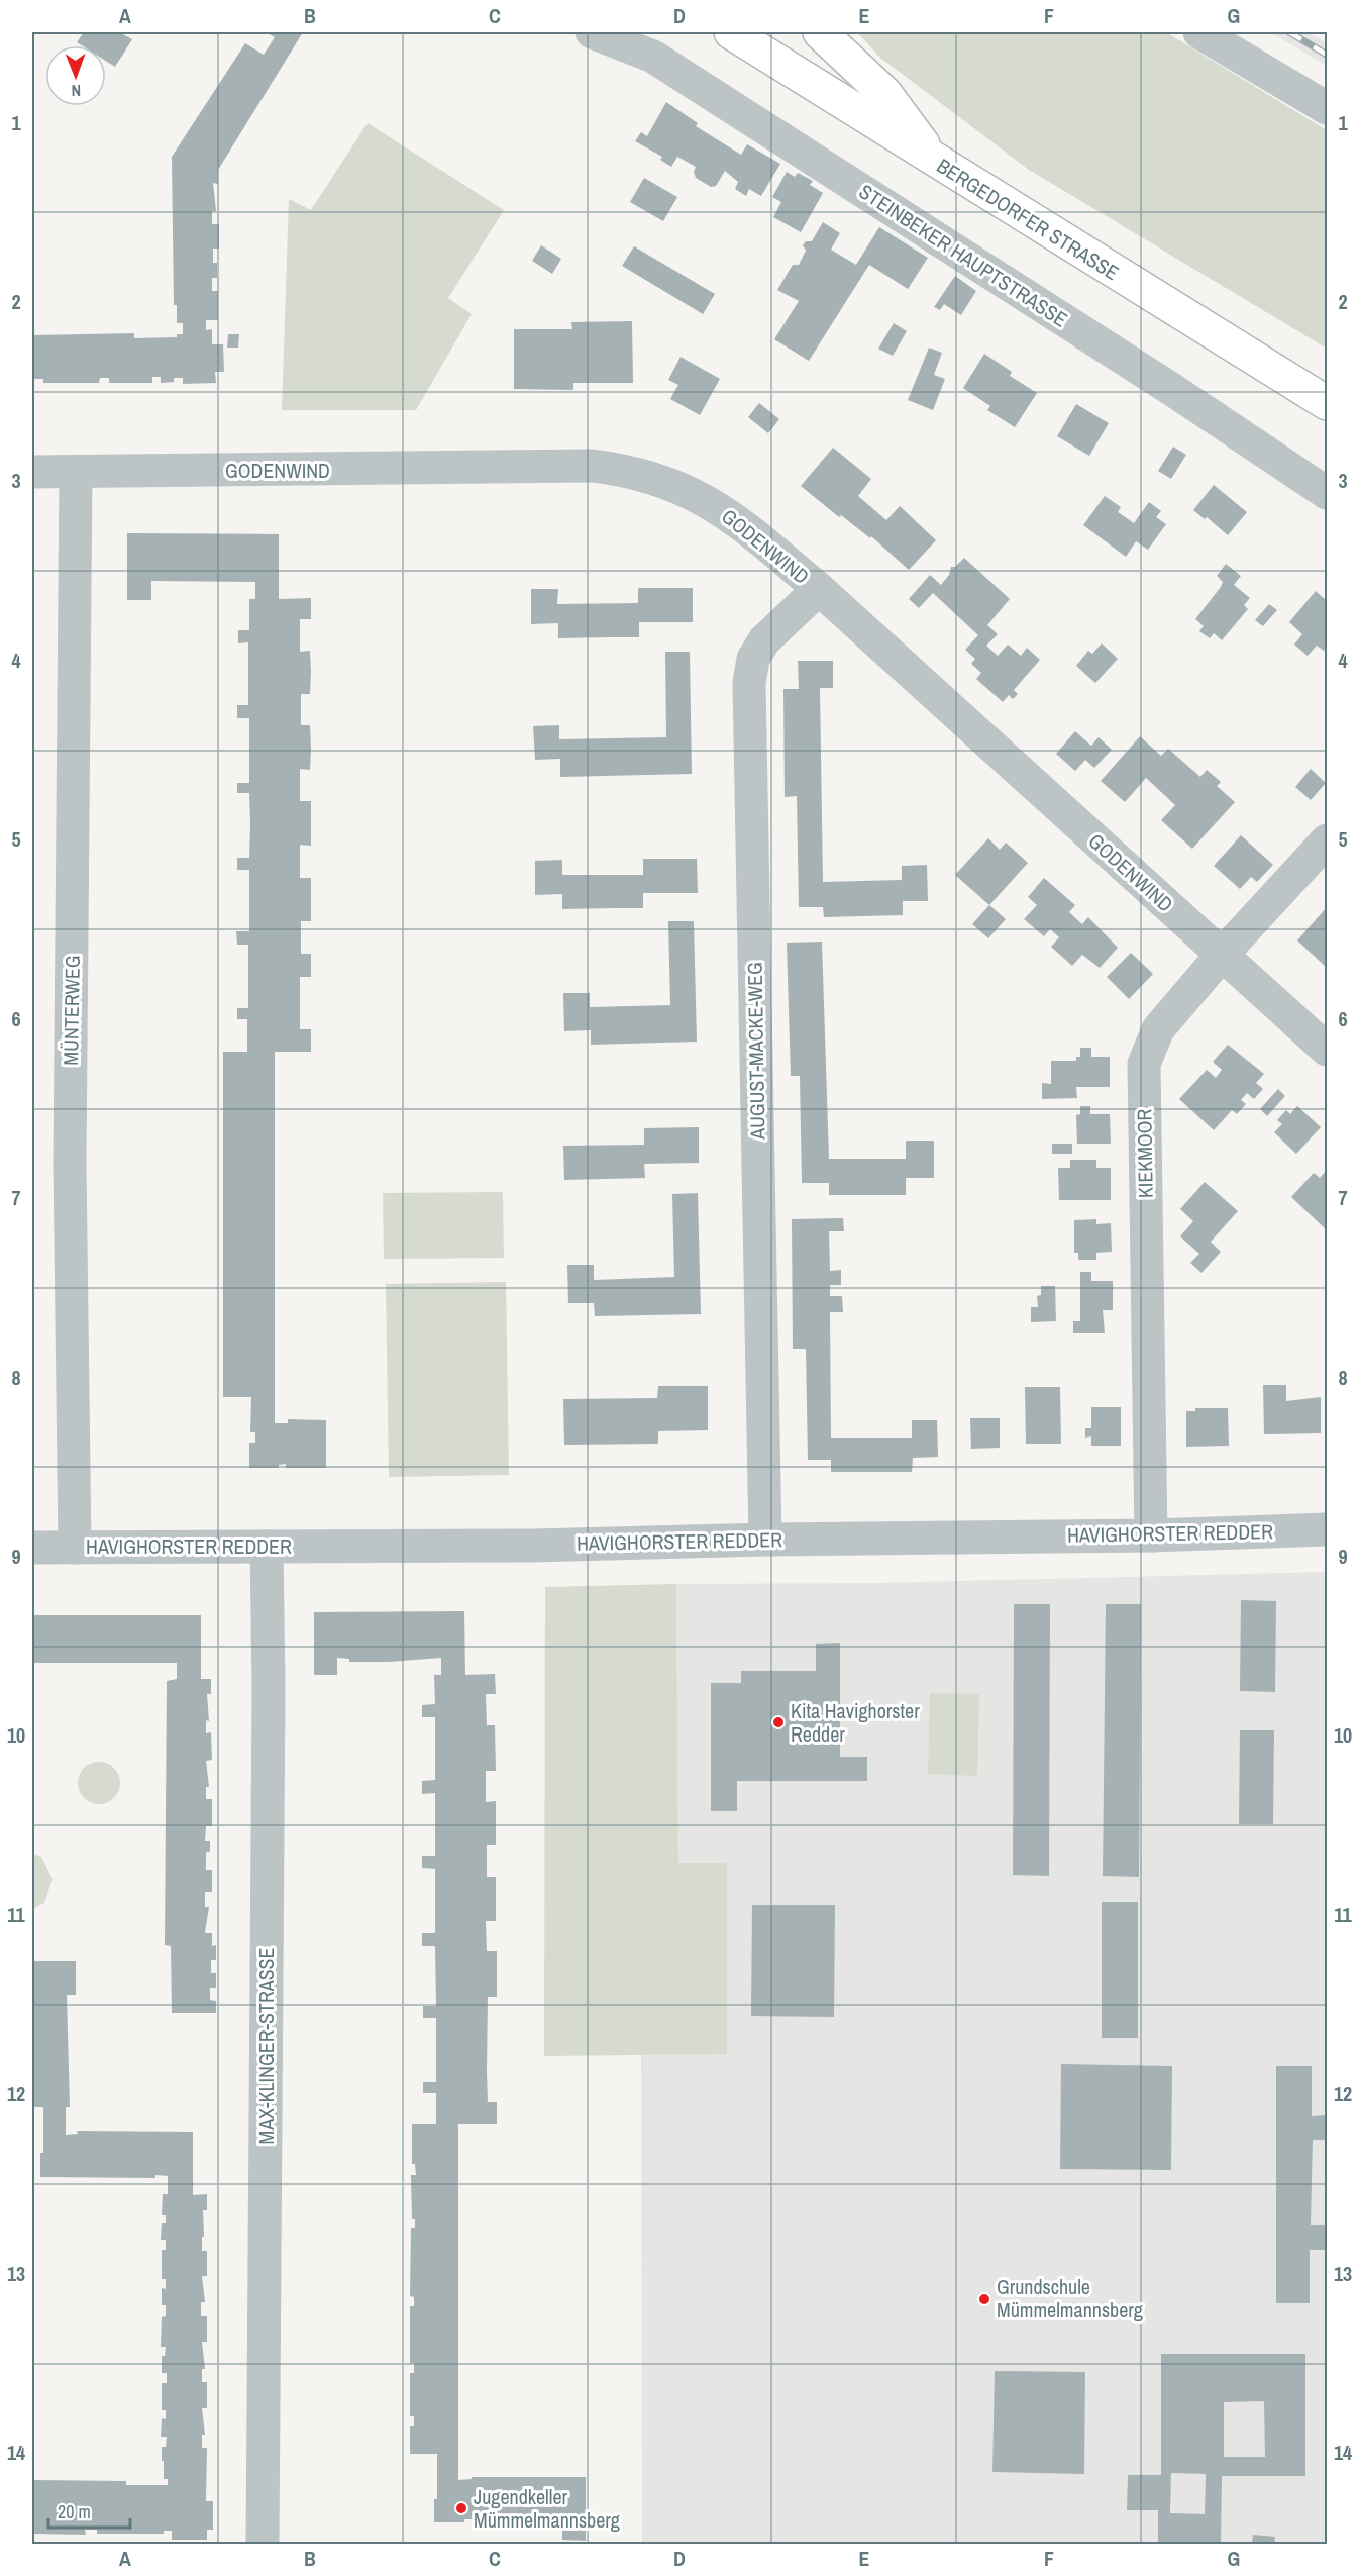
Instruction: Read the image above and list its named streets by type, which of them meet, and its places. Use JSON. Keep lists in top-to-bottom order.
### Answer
{
  "streets": {
    "main road": ["BERGEDORFER STRASSE"],
    "street": [
      "STEINBEKER HAUPTSTRASSE",
      "GODENWIND",
      "MÜNTERWEG",
      "AUGUST-MACKE-WEG",
      "KIEKMOOR",
      "HAVIGHORSTER REDDER",
      "MAX-KLINGER-STRASSE"
    ]
  },
  "crossings": [
    ["GODENWIND", "MÜNTERWEG"],
    ["GODENWIND", "AUGUST-MACKE-WEG"],
    ["GODENWIND", "KIEKMOOR"],
    ["MÜNTERWEG", "HAVIGHORSTER REDDER"],
    ["AUGUST-MACKE-WEG", "HAVIGHORSTER REDDER"],
    ["KIEKMOOR", "HAVIGHORSTER REDDER"],
    ["HAVIGHORSTER REDDER", "MAX-KLINGER-STRASSE"]
  ],
  "places": ["Kita Havighorster Redder", "Grundschule Mümmelmannsberg", "Jugendkeller Mümmelmannsberg"],
  "scale_bar": "20 m",
  "north": "bottom",
  "grid": {
    "columns": [
      "A",
      "B",
      "C",
      "D",
      "E",
      "F",
      "G"
    ],
    "rows": [
      "1",
      "2",
      "3",
      "4",
      "5",
      "6",
      "7",
      "8",
      "9",
      "10",
      "11",
      "12",
      "13",
      "14"
    ]
  }
}
